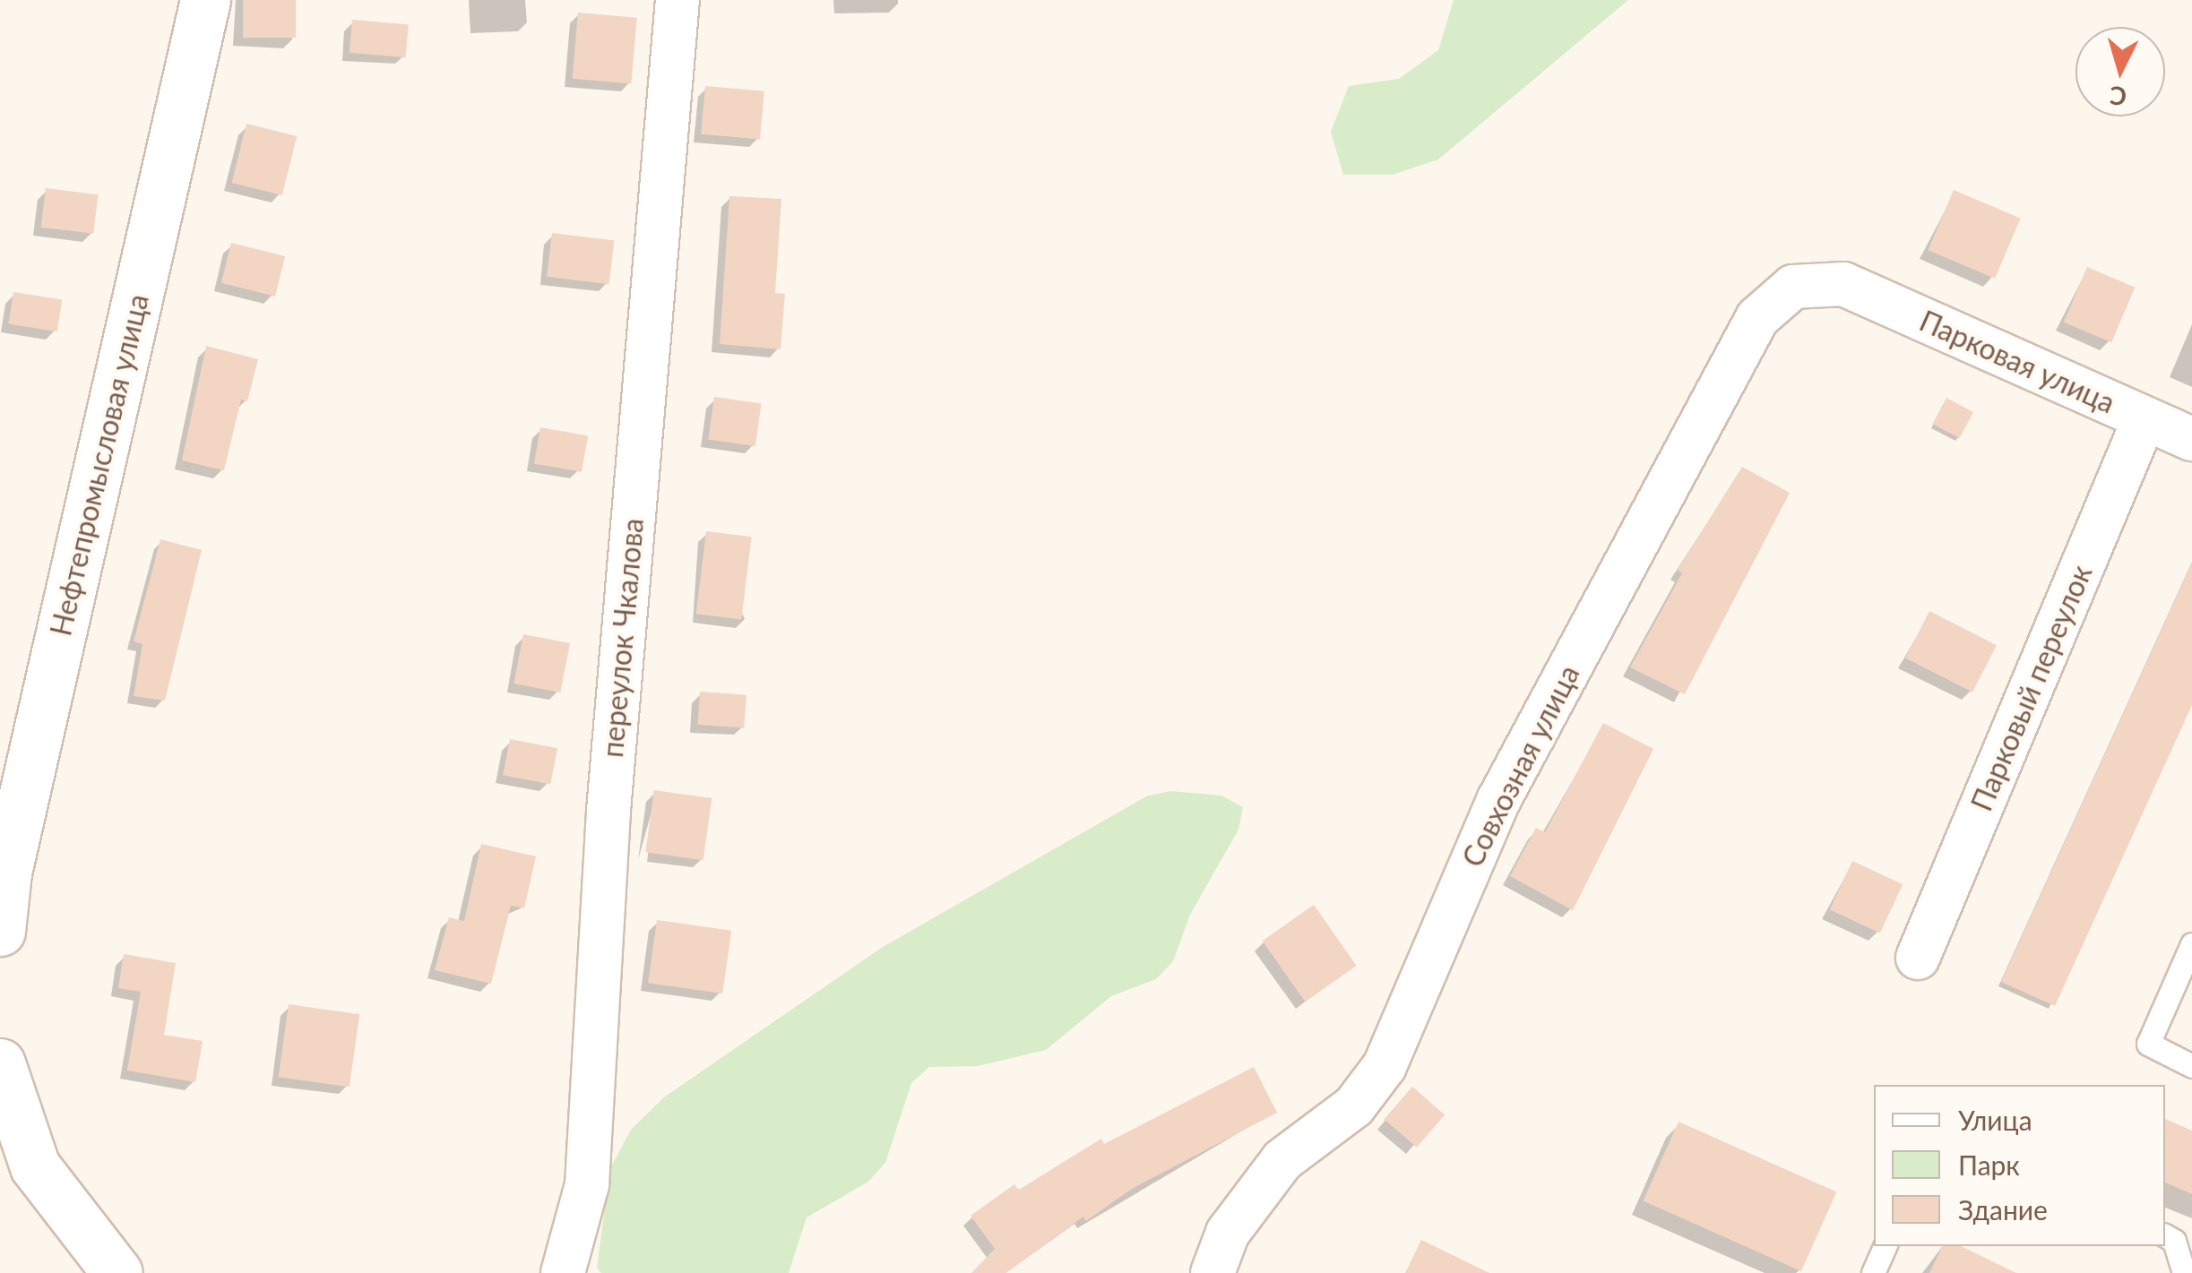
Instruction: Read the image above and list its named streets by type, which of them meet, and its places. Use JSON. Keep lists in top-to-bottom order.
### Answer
{
  "streets": {
    "main road": ["Нефтепромысловая улица"],
    "street": [
      "Парковая улица",
      "переулок Чкалова",
      "Парковый переулок",
      "Совхозная улица"
    ]
  },
  "crossings": [
    ["Парковая улица", "Парковый переулок"],
    ["Парковая улица", "Совхозная улица"]
  ],
  "legend": ["Улица", "Парк", "Здание"],
  "north": "bottom"
}
